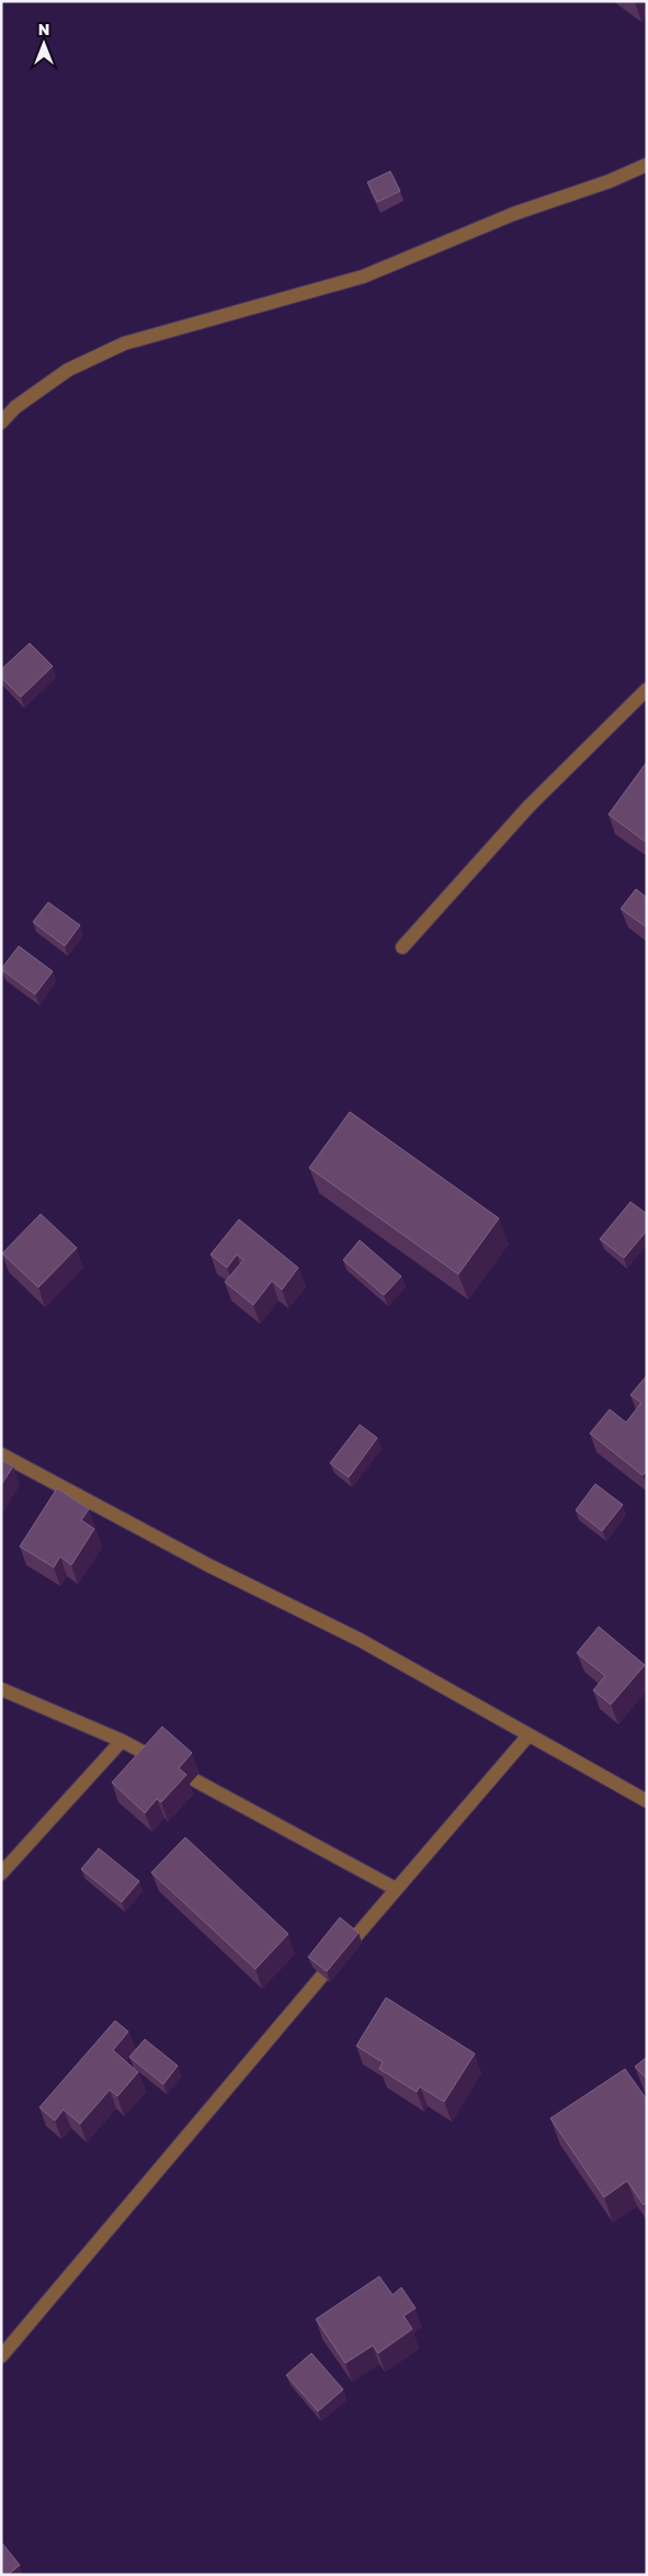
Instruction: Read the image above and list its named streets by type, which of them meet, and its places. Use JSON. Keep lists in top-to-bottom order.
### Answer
{
  "north": "top"
}
